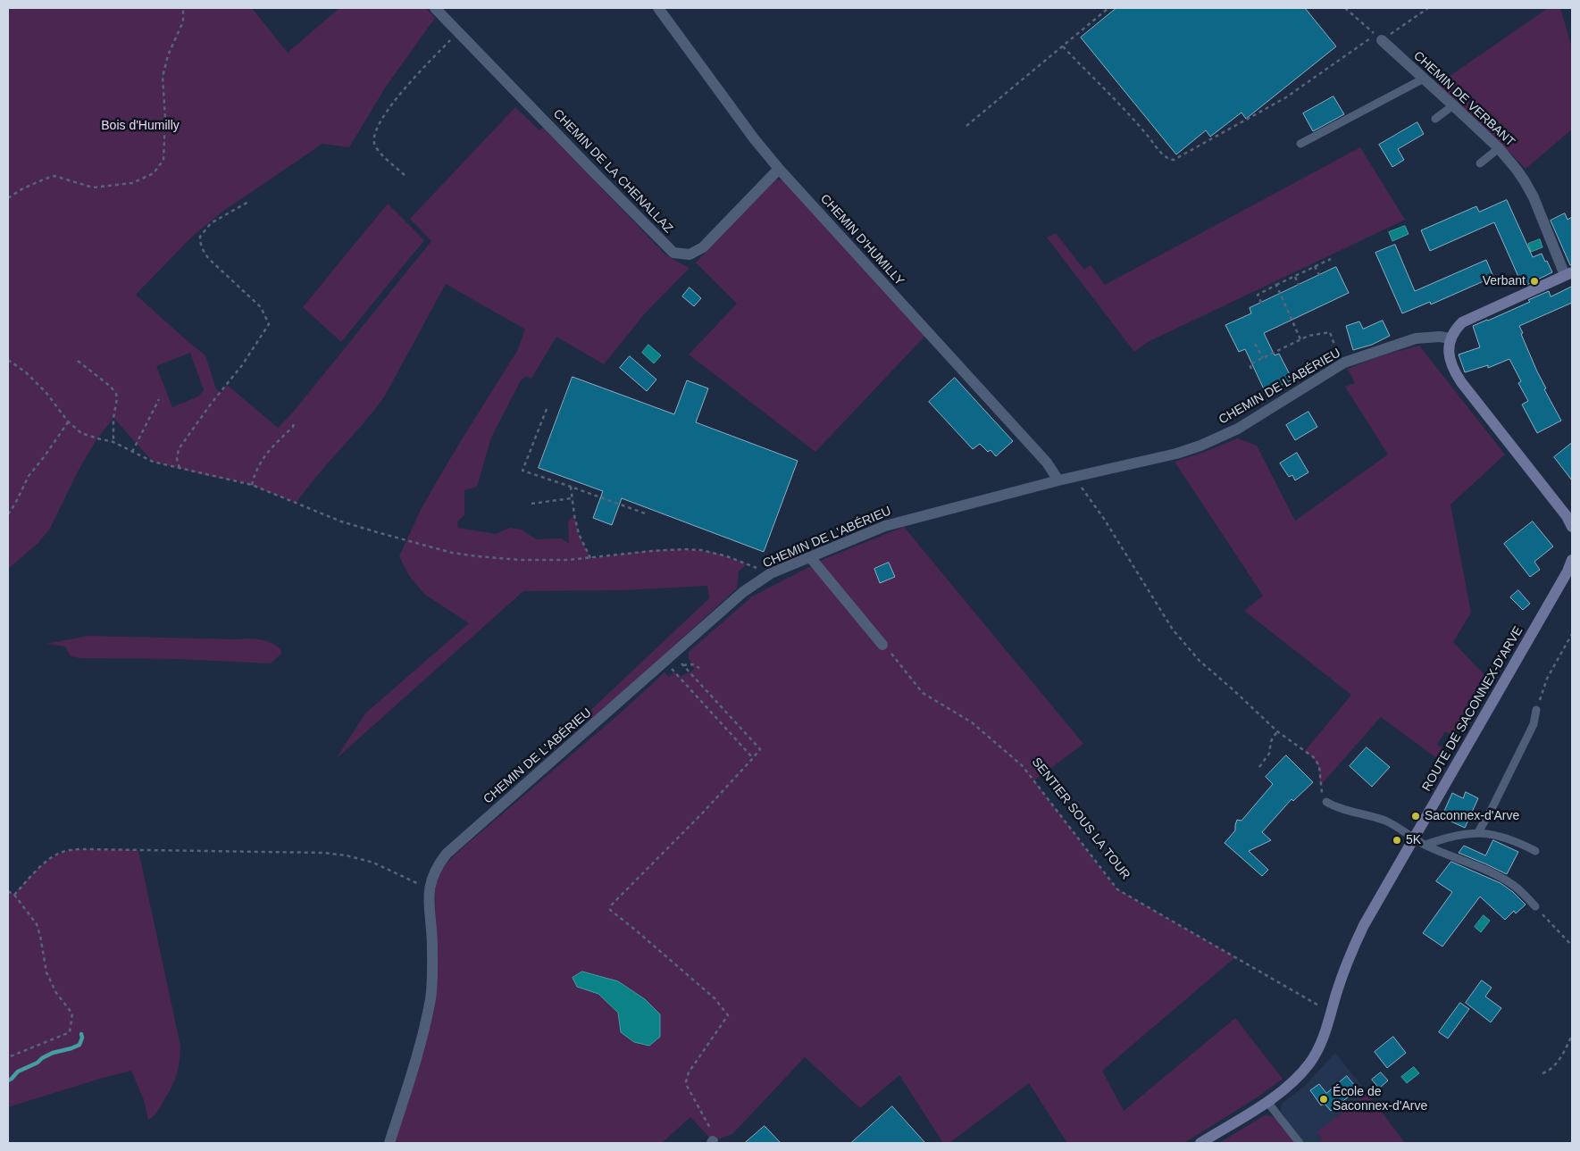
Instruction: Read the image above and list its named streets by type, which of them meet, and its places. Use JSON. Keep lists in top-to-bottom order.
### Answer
{
  "streets": {
    "street": [
      "CHEMIN DE VERBANT",
      "CHEMIN DE LA CHENALLAZ",
      "CHEMIN D'HUMILLY",
      "CHEMIN DE L'ABÉRIEU",
      "ROUTE DE SACONNEX-D'ARVE"
    ],
    "path": ["SENTIER SOUS LA TOUR"]
  },
  "crossings": [
    ["CHEMIN DE LA CHENALLAZ", "CHEMIN D'HUMILLY"],
    ["CHEMIN D'HUMILLY", "CHEMIN DE L'ABÉRIEU"],
    ["ROUTE DE SACONNEX-D'ARVE", "SENTIER SOUS LA TOUR"]
  ],
  "parks": ["Bois d'Humilly"],
  "places": [
    "Verbant",
    "Saconnex-d'Arve",
    "5K",
    "École de Saconnex-d'Arve"
  ]
}
